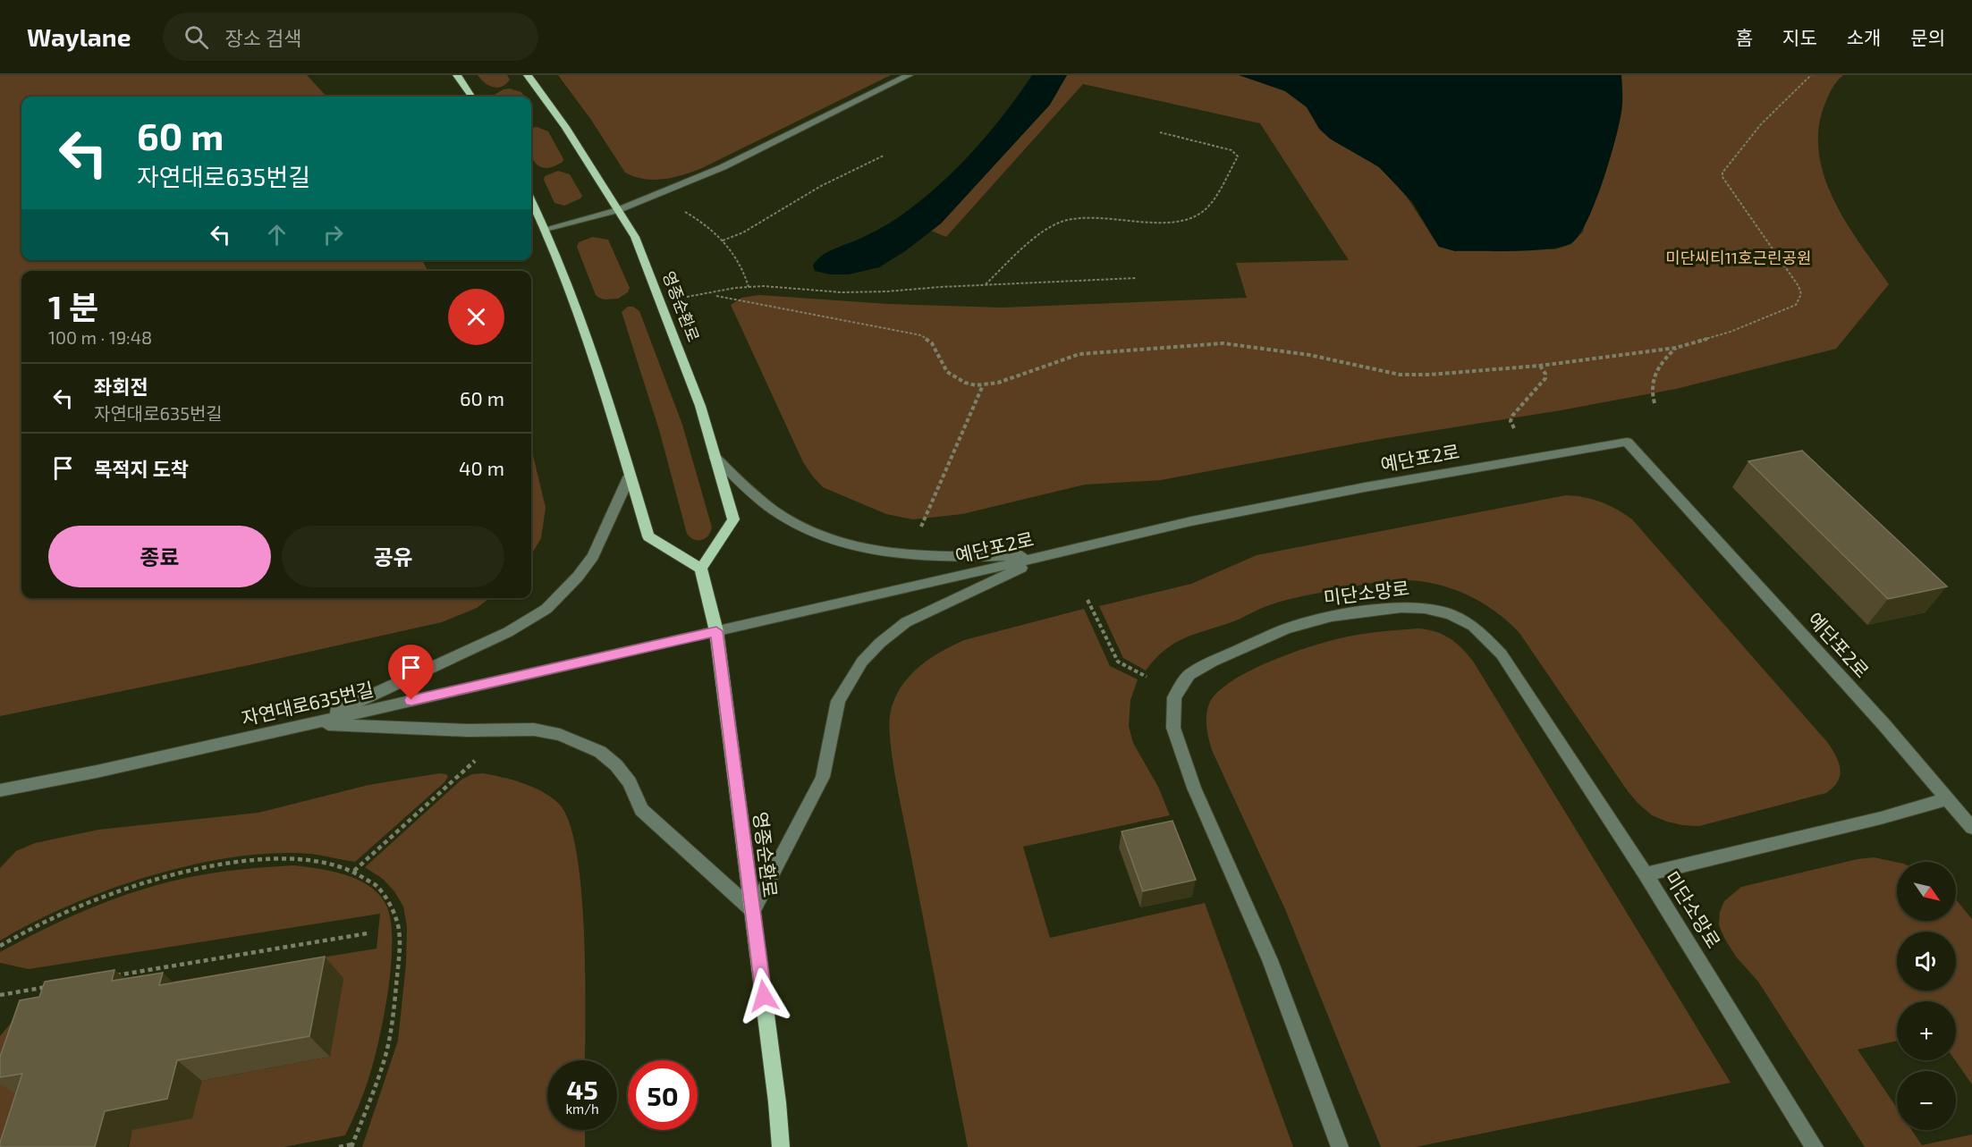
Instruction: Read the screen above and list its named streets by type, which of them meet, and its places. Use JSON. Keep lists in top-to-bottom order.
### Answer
{
  "streets": {
    "main road": ["영종순환로"],
    "street": ["예단포2로", "미단소망로", "자연대로635번길"]
  },
  "crossings": [
    ["영종순환로", "예단포2로"],
    ["영종순환로", "자연대로635번길"],
    ["예단포2로", "자연대로635번길"]
  ],
  "parks": ["미단씨티11호근린공원"],
  "north": "bottom right",
  "page": {
    "header": "Waylane",
    "search": "장소 검색",
    "nav": [
      "홈",
      "지도",
      "소개",
      "문의"
    ],
    "turn": ["60 m", "자연대로635번길"],
    "heading": ["1 분", "100 m · 19:48"],
    "list": [
      {
        "name": "좌회전",
        "note": "자연대로635번길",
        "value": "60 m"
      },
      {
        "name": "목적지 도착",
        "value": "40 m"
      }
    ],
    "buttons": ["종료", "공유"],
    "map_buttons": ["+", "−"],
    "speed": "45 km/h",
    "limit": "50"
  }
}
